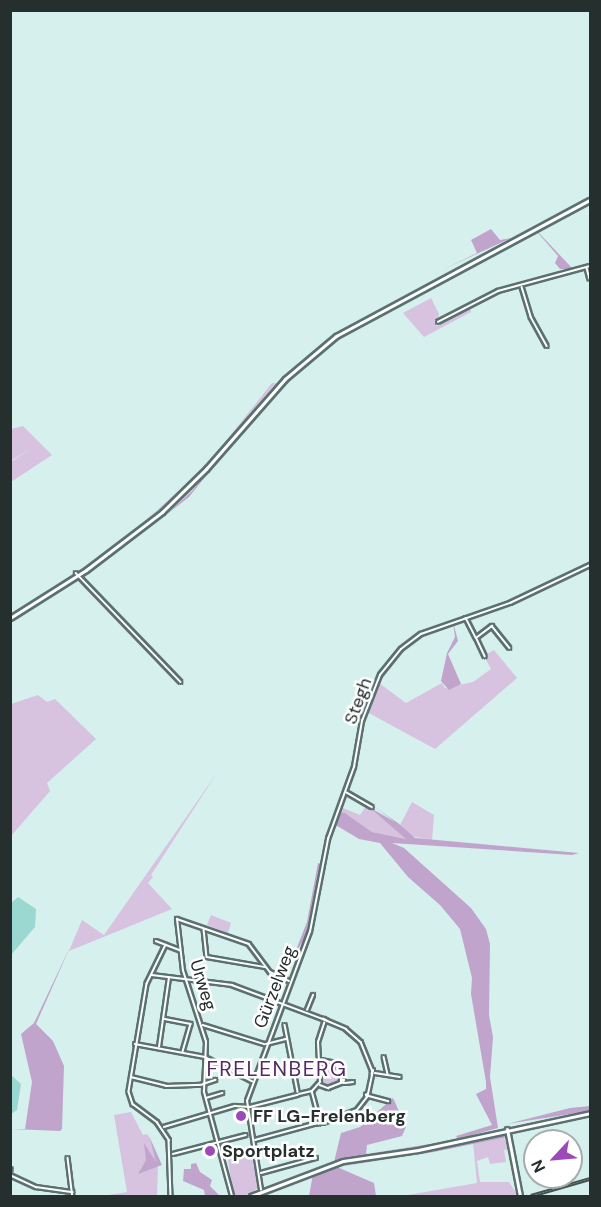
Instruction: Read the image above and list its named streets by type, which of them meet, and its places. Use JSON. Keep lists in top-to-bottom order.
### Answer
{
  "streets": {
    "street": ["Stegh", "Urweg", "Gürzelweg"]
  },
  "crossings": [
    ["Stegh", "Gürzelweg"]
  ],
  "districts": ["FRELENBERG"],
  "places": ["FF LG-Frelenberg", "Sportplatz"],
  "north": "bottom left"
}
